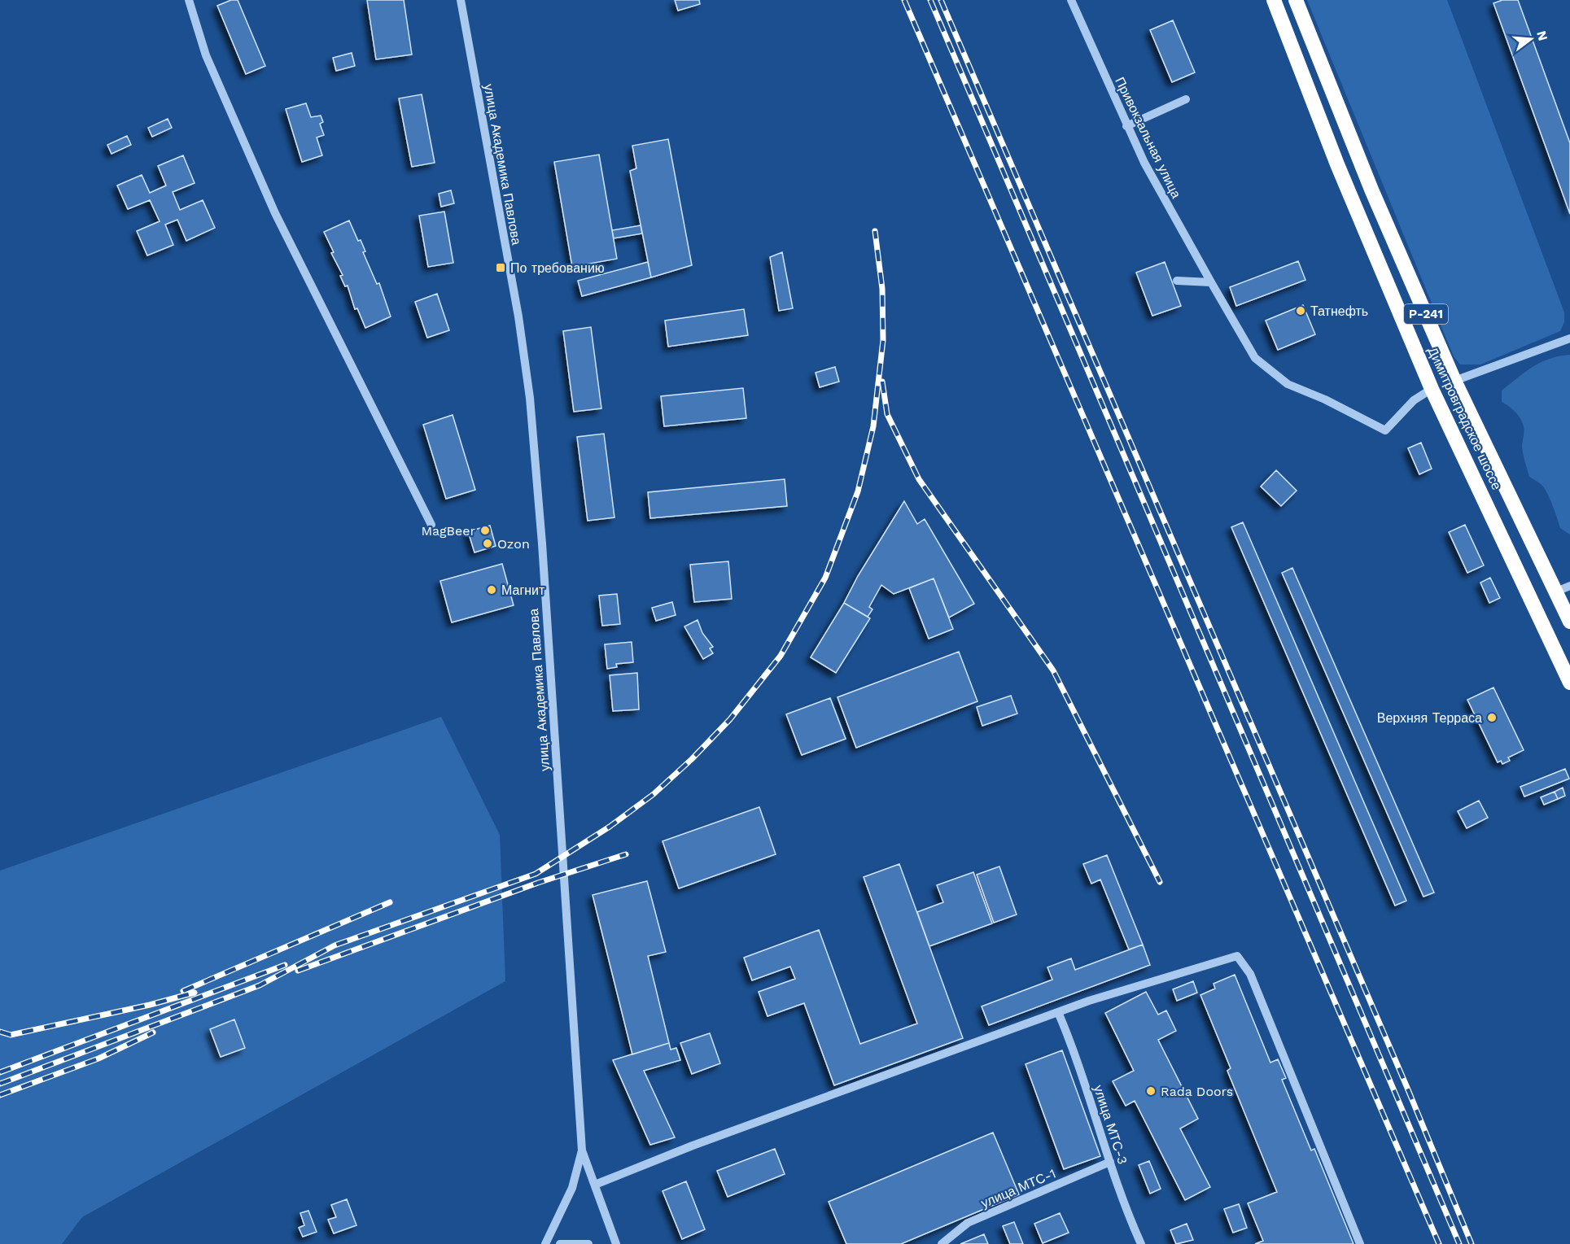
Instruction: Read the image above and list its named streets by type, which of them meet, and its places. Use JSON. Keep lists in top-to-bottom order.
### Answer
{
  "streets": {
    "highway": ["Р-241", "Димитровградское шоссе"],
    "street": [
      "Привокзальная улица",
      "улица Академика Павлова",
      "улица МТС-3",
      "улица МТС-1"
    ]
  },
  "crossings": [
    ["Привокзальная улица", "Димитровградское шоссе"],
    ["улица МТС-3", "улица МТС-1"]
  ],
  "places": {
    "transit": ["По требованию"],
    "other": [
      "Татнефть",
      "MagBeer",
      "Ozon",
      "Магнит",
      "Верхняя Терраса",
      "Rada Doors"
    ]
  },
  "north": "right"
}
